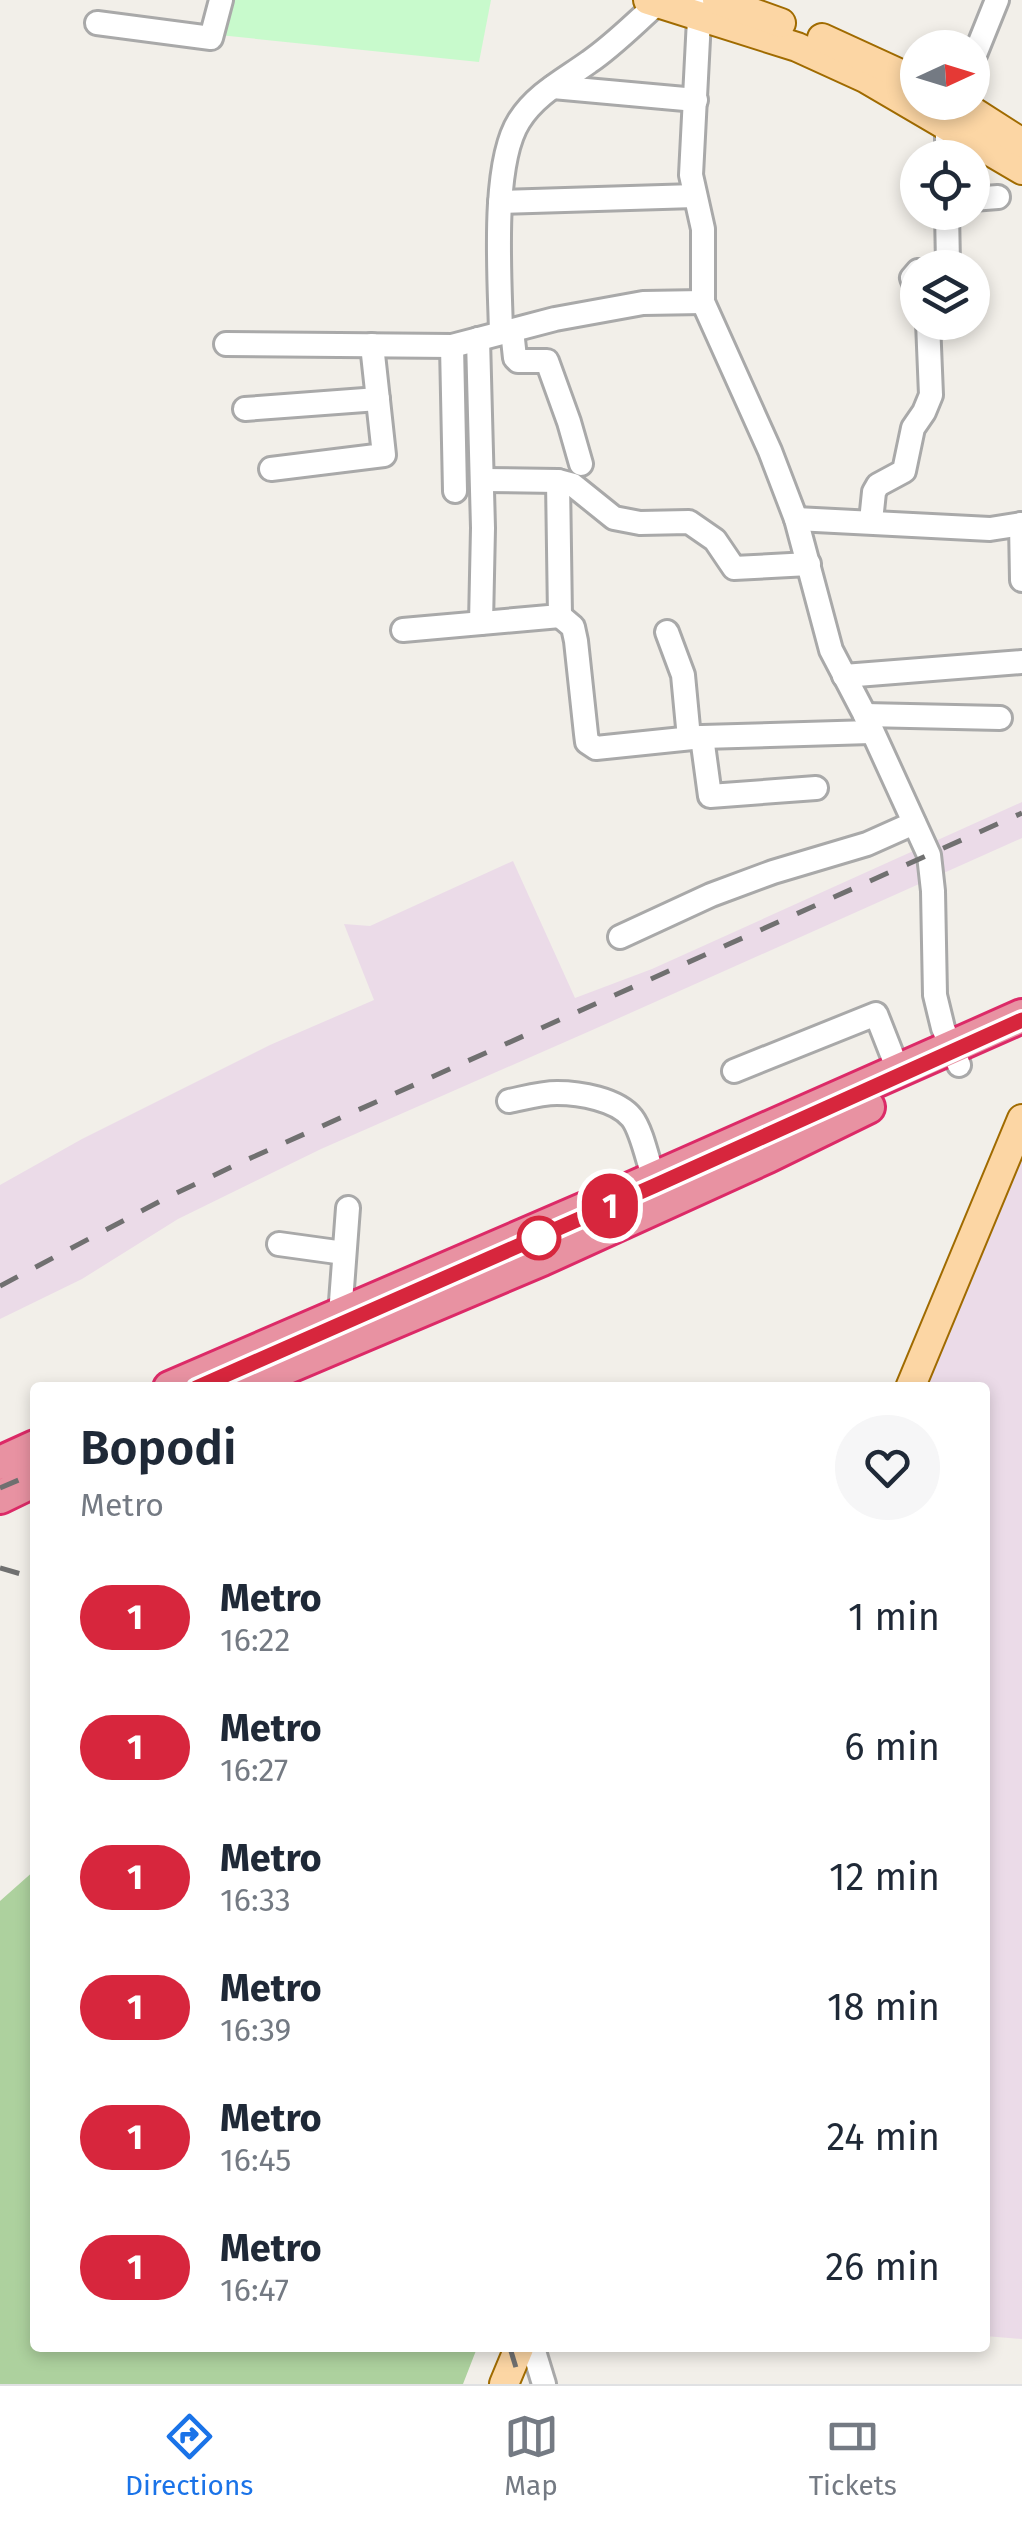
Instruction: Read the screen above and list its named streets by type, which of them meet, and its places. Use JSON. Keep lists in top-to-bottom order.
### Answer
{
  "lines": ["metro line 1"],
  "north": "right",
  "page": {
    "on_map": "1",
    "heading": ["Bopodi", "Metro"],
    "list": [
      {
        "mark": "1",
        "name": "Metro",
        "note": "16:22",
        "value": "1 min"
      },
      {
        "mark": "1",
        "name": "Metro",
        "note": "16:27",
        "value": "6 min"
      },
      {
        "mark": "1",
        "name": "Metro",
        "note": "16:33",
        "value": "12 min"
      },
      {
        "mark": "1",
        "name": "Metro",
        "note": "16:39",
        "value": "18 min"
      },
      {
        "mark": "1",
        "name": "Metro",
        "note": "16:45",
        "value": "24 min"
      },
      {
        "mark": "1",
        "name": "Metro",
        "note": "16:47",
        "value": "26 min"
      }
    ],
    "tabs": ["Directions", "Map", "Tickets"]
  }
}
